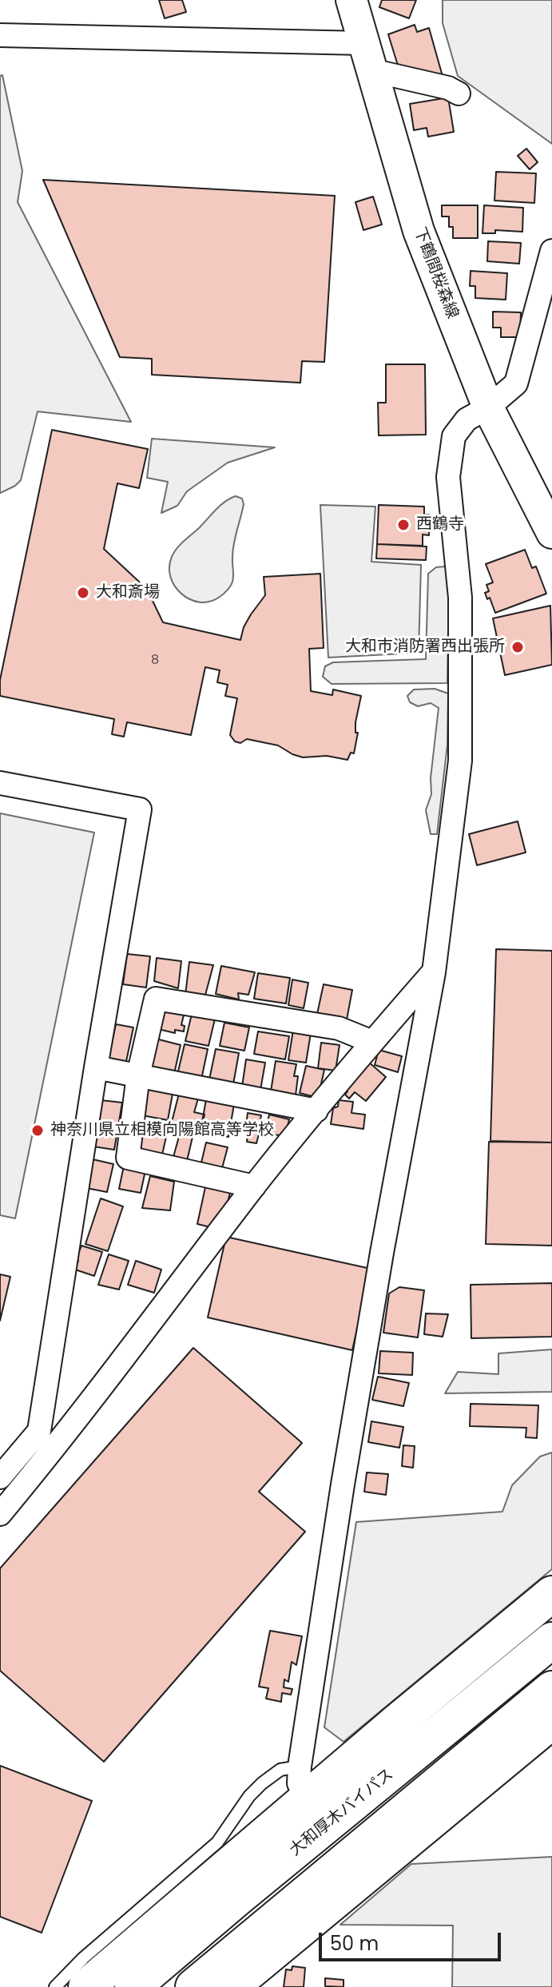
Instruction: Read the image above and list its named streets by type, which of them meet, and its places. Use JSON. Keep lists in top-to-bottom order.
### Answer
{
  "streets": {
    "highway": ["大和厚木バイパス"],
    "street": ["下鶴間桜森線"]
  },
  "places": [
    "西鶴寺",
    "大和斎場",
    "大和市消防署西出張所",
    "神奈川県立相模向陽館高等学校"
  ],
  "house_numbers": ["8"],
  "scale_bar": "50 m"
}
